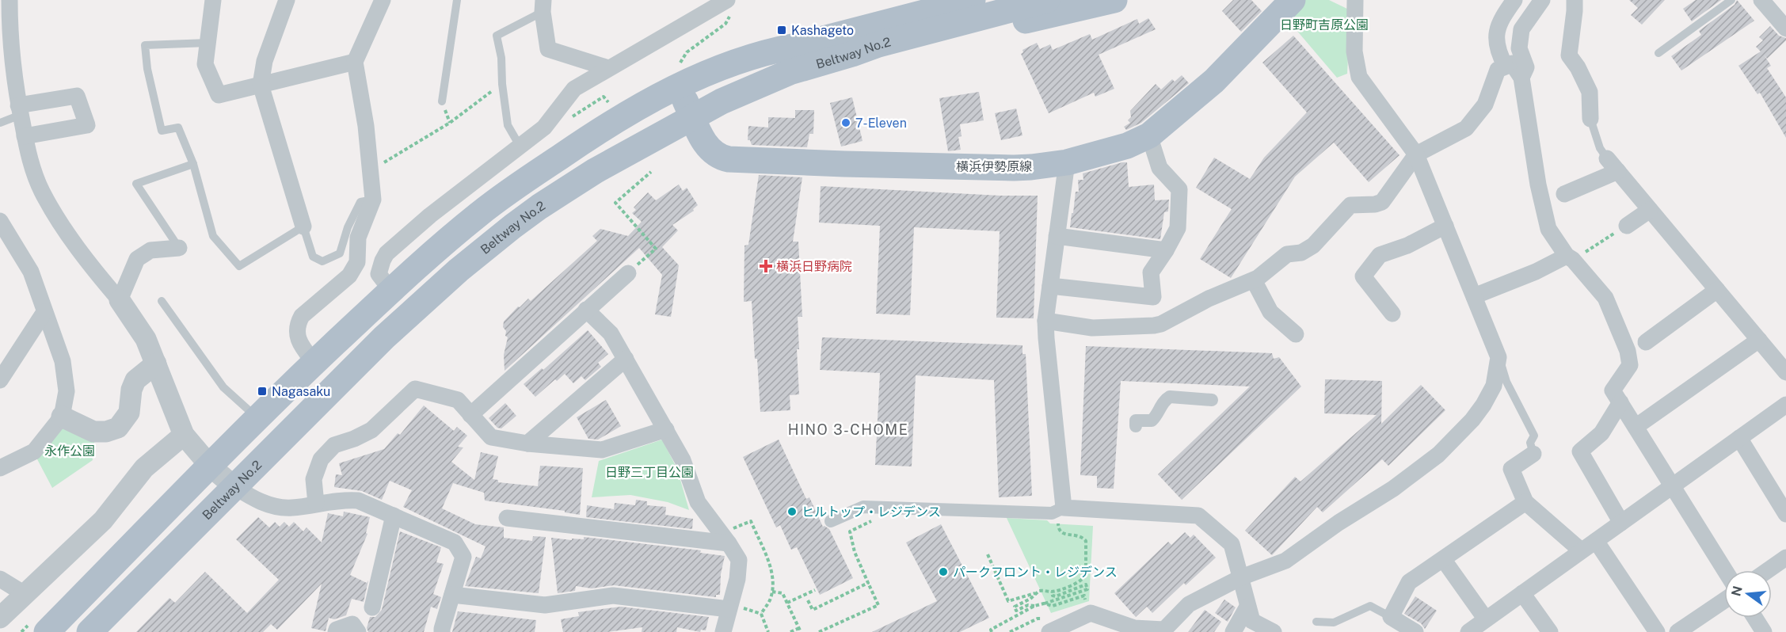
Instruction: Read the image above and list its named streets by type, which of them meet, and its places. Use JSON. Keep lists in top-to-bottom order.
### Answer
{
  "streets": {
    "main road": ["Beltway No.2", "横浜伊勢原線"]
  },
  "crossings": [
    ["Beltway No.2", "横浜伊勢原線"]
  ],
  "districts": ["HINO 3-CHOME"],
  "parks": ["日野町吉原公園", "永作公園", "日野三丁目公園"],
  "places": {
    "transit": ["Kashageto", "Nagasaku"],
    "other": ["7-Eleven", "ヒルトップ・レジデンス", "パークフロント・レジデンス"],
    "health": ["横浜日野病院"]
  },
  "north": "left"
}
